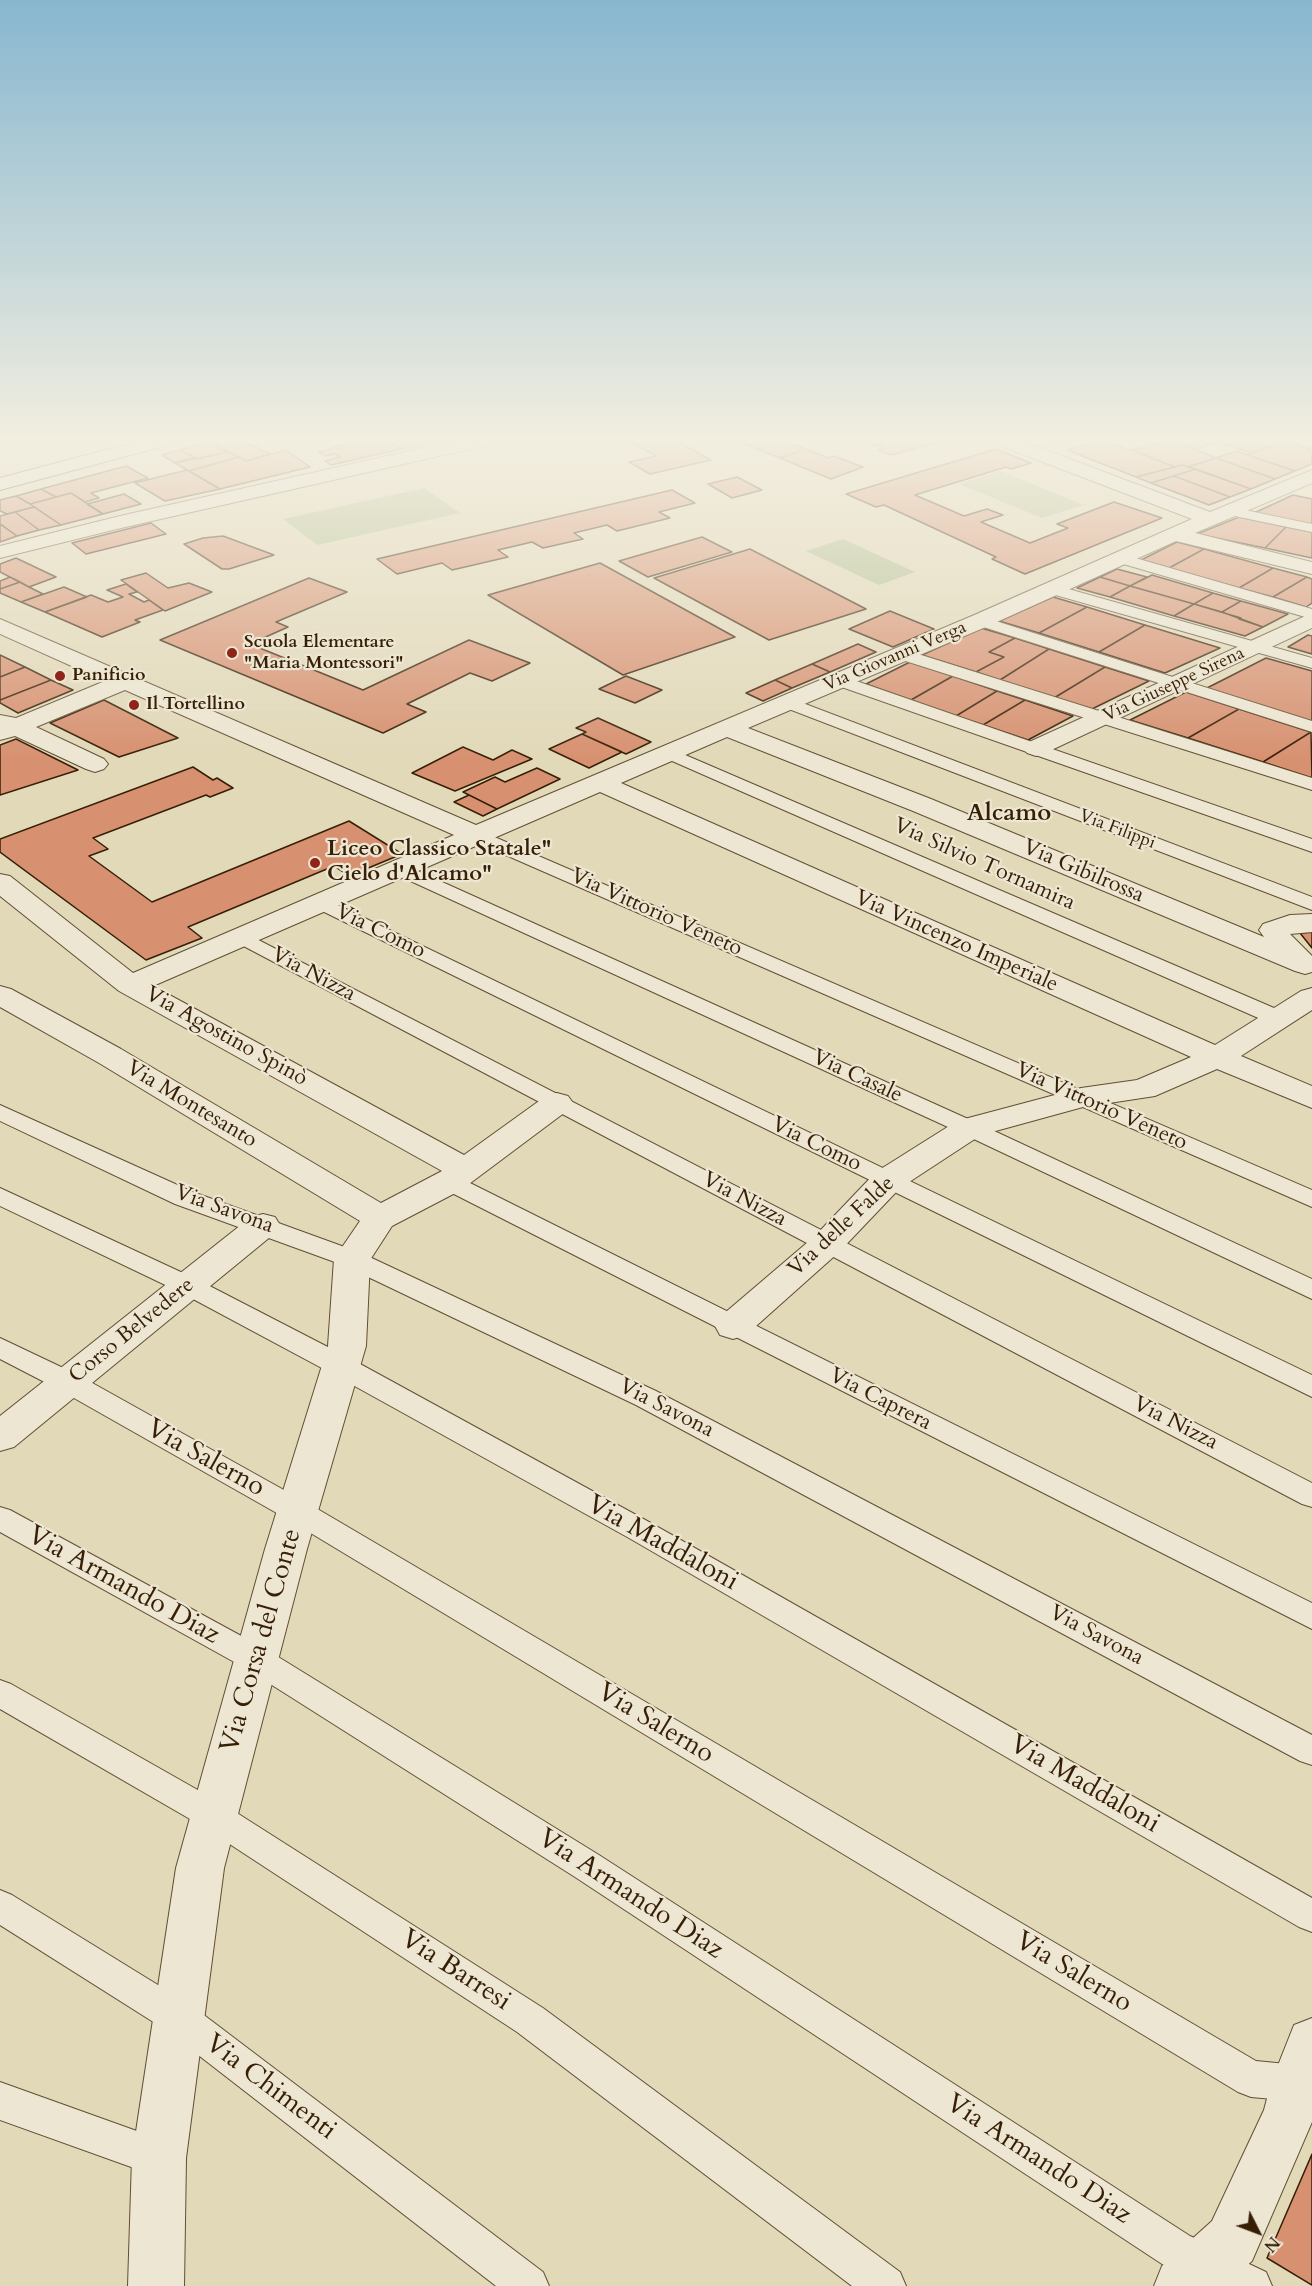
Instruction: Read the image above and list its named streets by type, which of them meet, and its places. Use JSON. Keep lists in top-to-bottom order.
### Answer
{
  "streets": {
    "street": [
      "Via Giovanni Verga",
      "Via Giuseppe Sirena",
      "Via Gibilrossa",
      "Via Vittorio Veneto",
      "Via Vincenzo Imperiale",
      "Via Agostino Spinò",
      "Via Montesanto",
      "Via delle Falde",
      "Corso Belvedere",
      "Via Corsa del Conte"
    ],
    "lane": [
      "Via Filippi",
      "Via Silvio Tornamira",
      "Via Como",
      "Via Nizza",
      "Via Casale",
      "Via Savona",
      "Via Caprera",
      "Via Salerno",
      "Via Maddaloni",
      "Via Armando Diaz",
      "Via Barresi",
      "Via Chimenti"
    ]
  },
  "crossings": [
    ["Via Giovanni Verga", "Via Filippi"],
    ["Via Giovanni Verga", "Via Silvio Tornamira"],
    ["Via Giovanni Verga", "Via Gibilrossa"],
    ["Via Giovanni Verga", "Via Vittorio Veneto"],
    ["Via Giovanni Verga", "Via Como"],
    ["Via Giovanni Verga", "Via Vincenzo Imperiale"],
    ["Via Giovanni Verga", "Via Nizza"],
    ["Via Giovanni Verga", "Via Agostino Spinò"],
    ["Via Giovanni Verga", "Via Casale"],
    ["Via Silvio Tornamira", "Via delle Falde"],
    ["Via Vittorio Veneto", "Via delle Falde"],
    ["Via Como", "Via delle Falde"],
    ["Via Vincenzo Imperiale", "Via delle Falde"],
    ["Via Nizza", "Via delle Falde"],
    ["Via Agostino Spinò", "Via Caprera"],
    ["Via Casale", "Via delle Falde"],
    ["Via Savona", "Corso Belvedere"],
    ["Via Savona", "Via Corsa del Conte"],
    ["Via delle Falde", "Via Caprera"],
    ["Corso Belvedere", "Via Salerno"],
    ["Corso Belvedere", "Via Maddaloni"],
    ["Via Salerno", "Via Corsa del Conte"],
    ["Via Maddaloni", "Via Corsa del Conte"],
    ["Via Armando Diaz", "Via Corsa del Conte"],
    ["Via Corsa del Conte", "Via Barresi"],
    ["Via Corsa del Conte", "Via Chimenti"]
  ],
  "districts": ["Alcamo"],
  "places": [
    "Scuola Elementare \"Maria Montessori\"",
    "Panificio",
    "Il Tortellino",
    "Liceo Classico Statale\" Cielo d'Alcamo\""
  ],
  "north": "bottom right"
}
